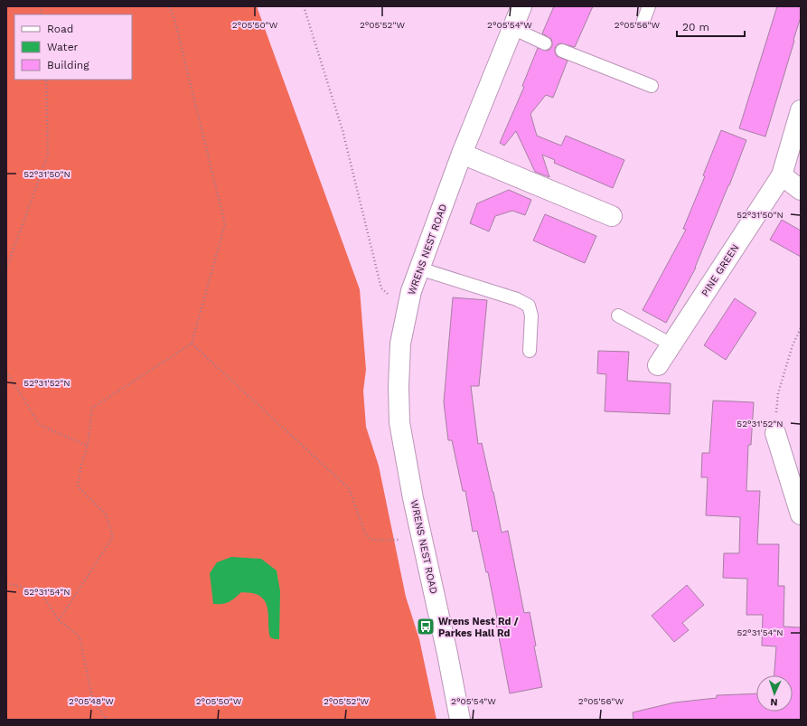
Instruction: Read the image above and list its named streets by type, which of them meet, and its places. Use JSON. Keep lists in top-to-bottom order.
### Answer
{
  "streets": {
    "street": ["WRENS NEST ROAD", "PINE GREEN"]
  },
  "places": {
    "bus stop": ["Wrens Nest Rd / Parkes Hall Rd"]
  },
  "legend": ["Road", "Water", "Building"],
  "scale_bar": "20 m",
  "north": "bottom",
  "coordinates": [
    "2°05'50\"W",
    "2°05'52\"W",
    "2°05'54\"W",
    "2°05'56\"W",
    "52°31'50\"N",
    "52°31'52\"N",
    "52°31'54\"N",
    "2°05'48\"W"
  ]
}
